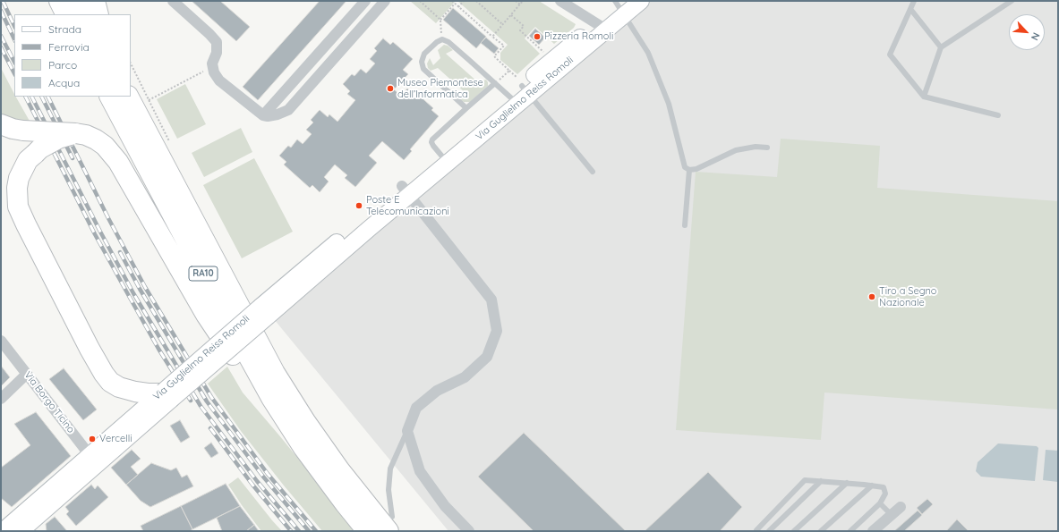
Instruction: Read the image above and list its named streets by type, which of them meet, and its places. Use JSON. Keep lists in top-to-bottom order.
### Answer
{
  "streets": {
    "highway": ["RA10"],
    "main road": ["Via Guglielmo Reiss Romoli"],
    "street": ["Via Borgo Ticino"]
  },
  "crossings": [
    ["Via Guglielmo Reiss Romoli", "Via Borgo Ticino"]
  ],
  "places": [
    "Pizzeria Romoli",
    "Museo Piemontese dell’Informatica",
    "Poste E Telecomunicazioni",
    "Tiro a Segno Nazionale",
    "Vercelli"
  ],
  "legend": [
    "Strada",
    "Ferrovia",
    "Parco",
    "Acqua"
  ],
  "north": "bottom right"
}
